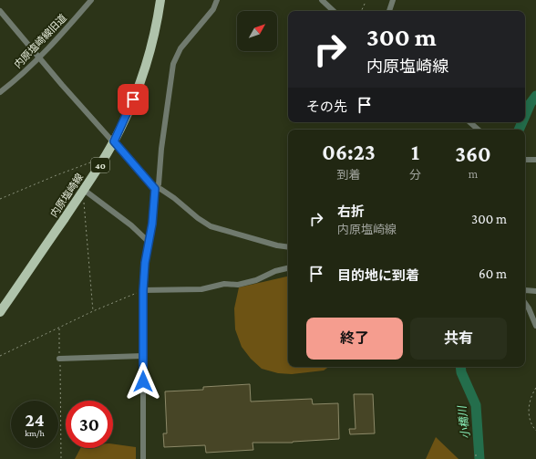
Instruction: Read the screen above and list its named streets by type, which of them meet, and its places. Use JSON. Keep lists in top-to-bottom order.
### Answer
{
  "streets": {
    "main road": ["40", "内原塩崎線"],
    "street": ["内原塩崎線旧道"]
  },
  "water": ["小橋川"],
  "north": "top right",
  "page": {
    "turn": ["300 m", "内原塩崎線"],
    "then": "その先",
    "eta": [
      "06:23",
      "到着",
      "1",
      "分",
      "360",
      "m"
    ],
    "list": [
      {
        "name": "右折",
        "note": "内原塩崎線",
        "value": "300 m"
      },
      {
        "name": "目的地に到着",
        "value": "60 m"
      }
    ],
    "buttons": ["終了", "共有"],
    "speed": "24 km/h",
    "limit": "30"
  }
}
